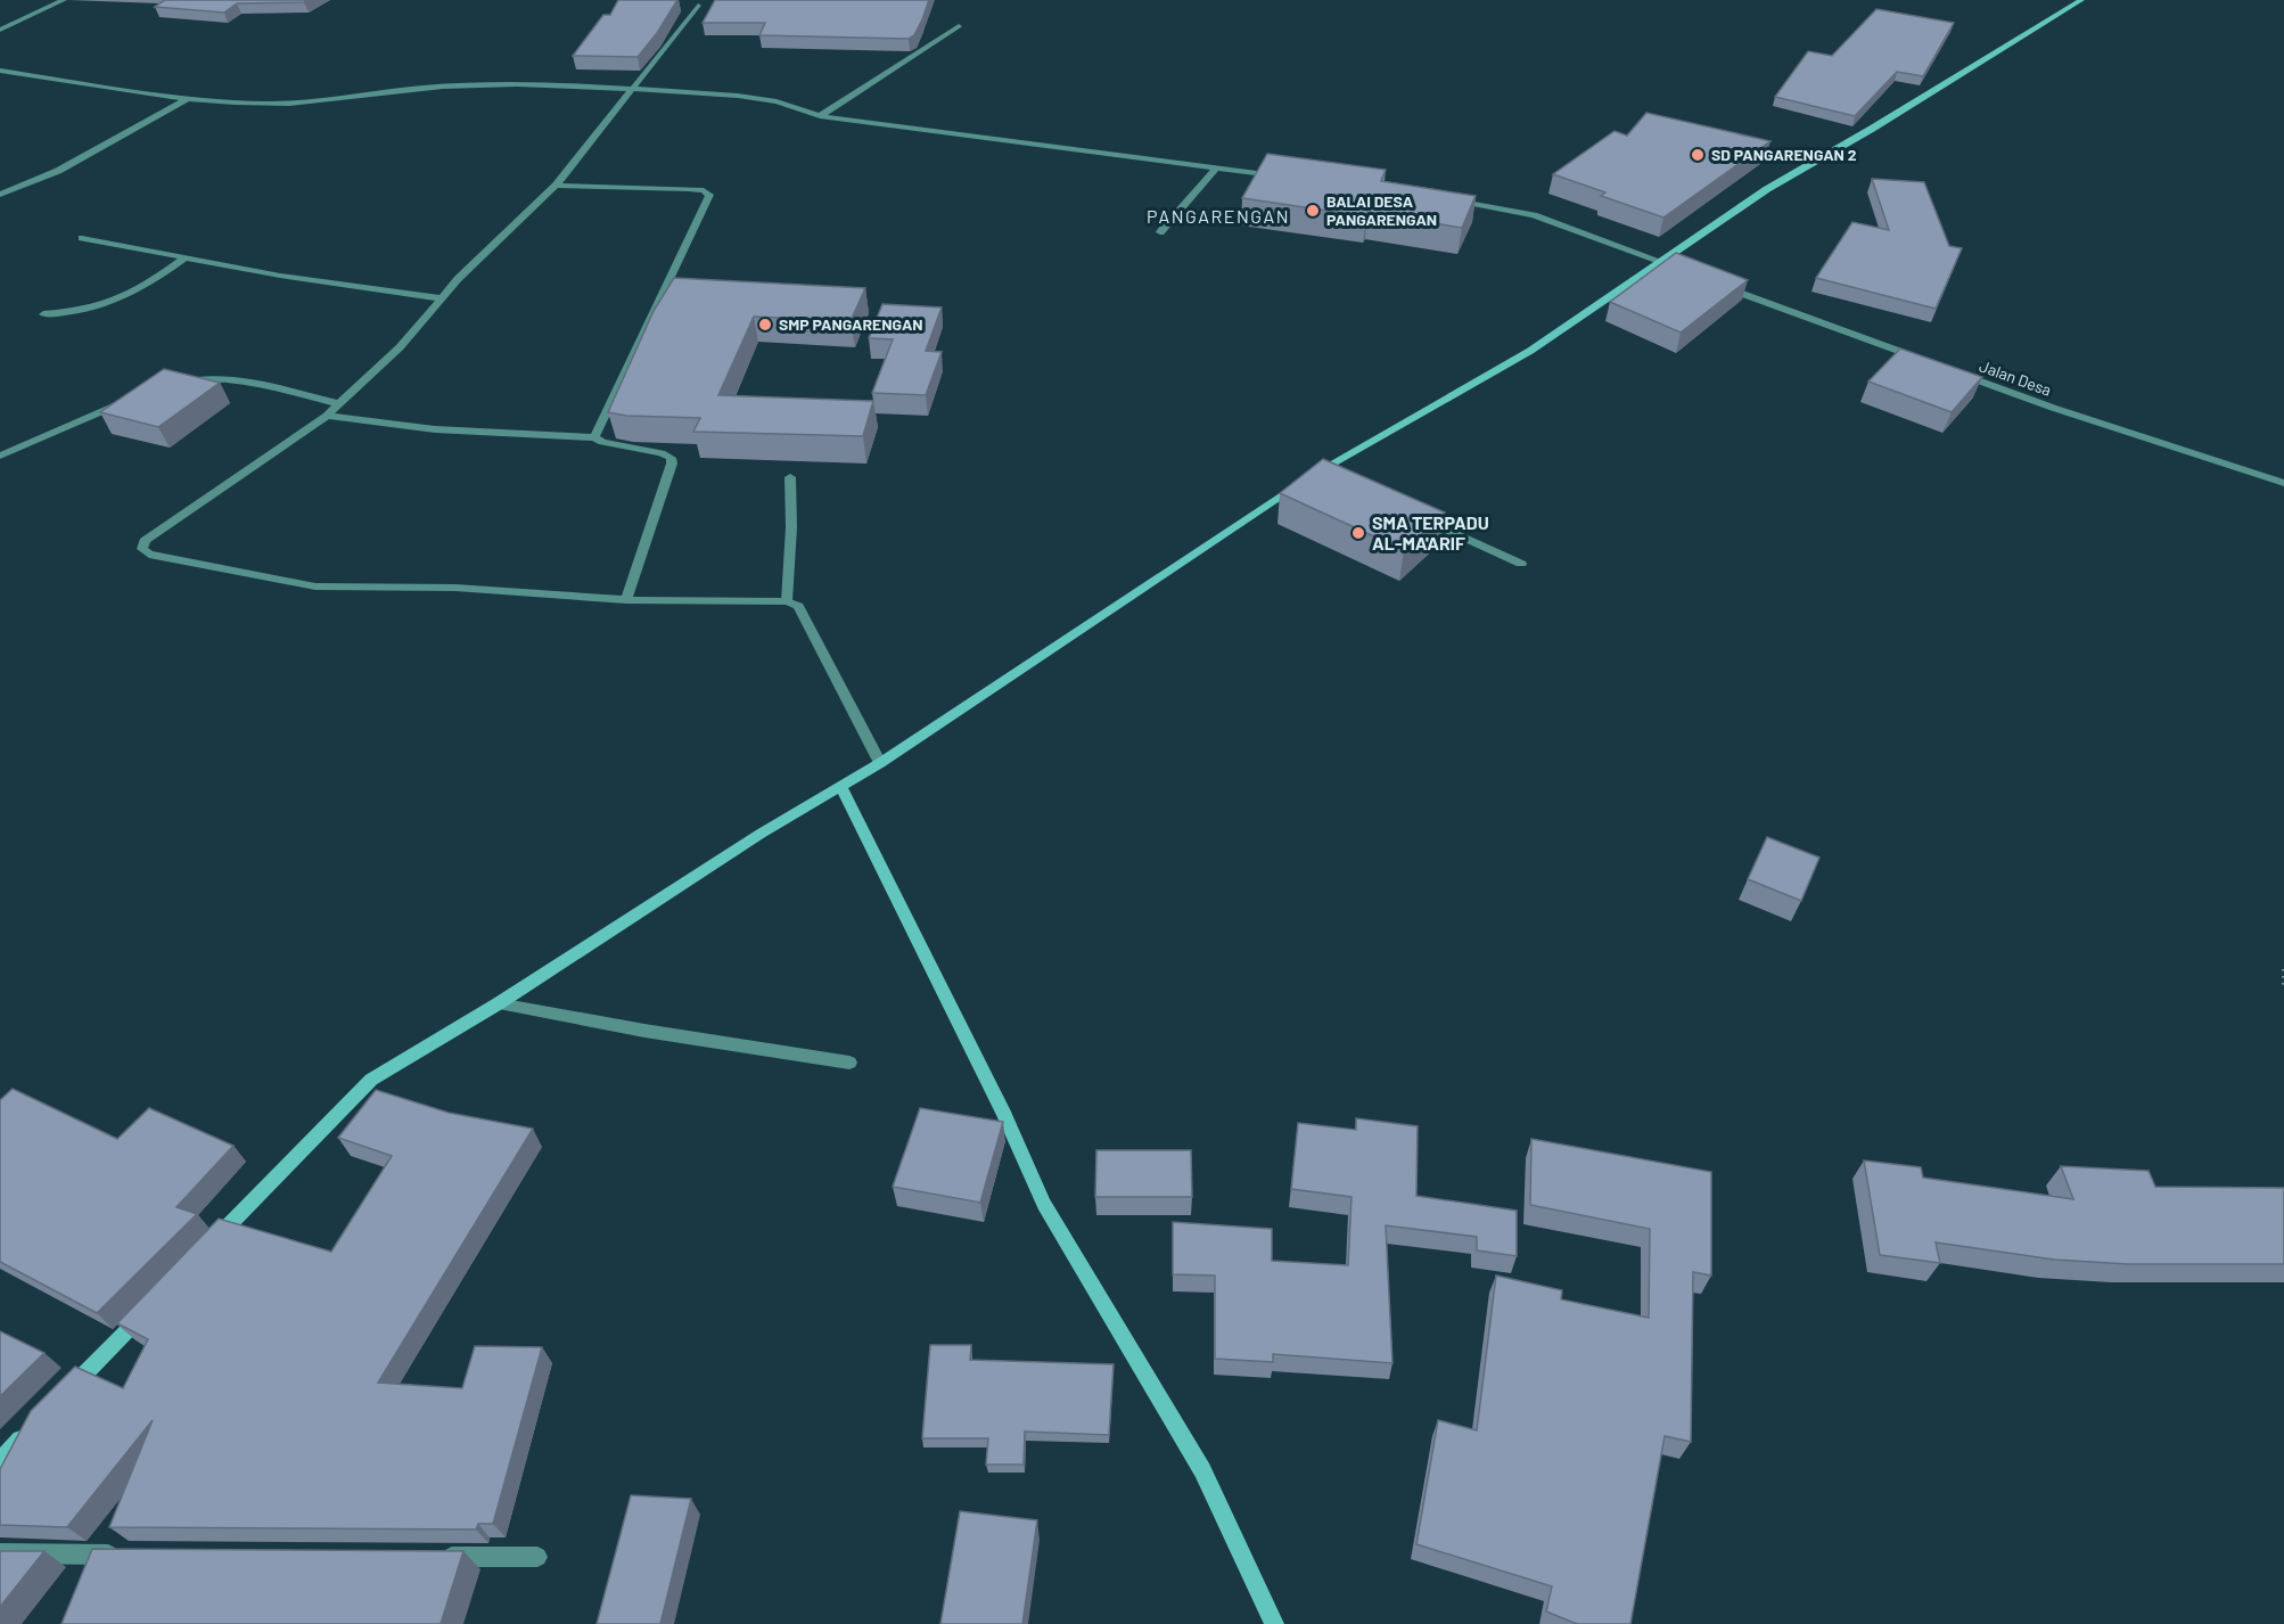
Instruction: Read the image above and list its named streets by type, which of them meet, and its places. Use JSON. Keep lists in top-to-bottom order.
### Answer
{
  "streets": {
    "street": ["Jalan Desa"]
  },
  "districts": ["PANGARENGAN"],
  "places": [
    "SD PANGARENGAN 2",
    "BALAI DESA PANGARENGAN",
    "SMP PANGARENGAN",
    "SMA TERPADU AL-MA'ARIF"
  ]
}
